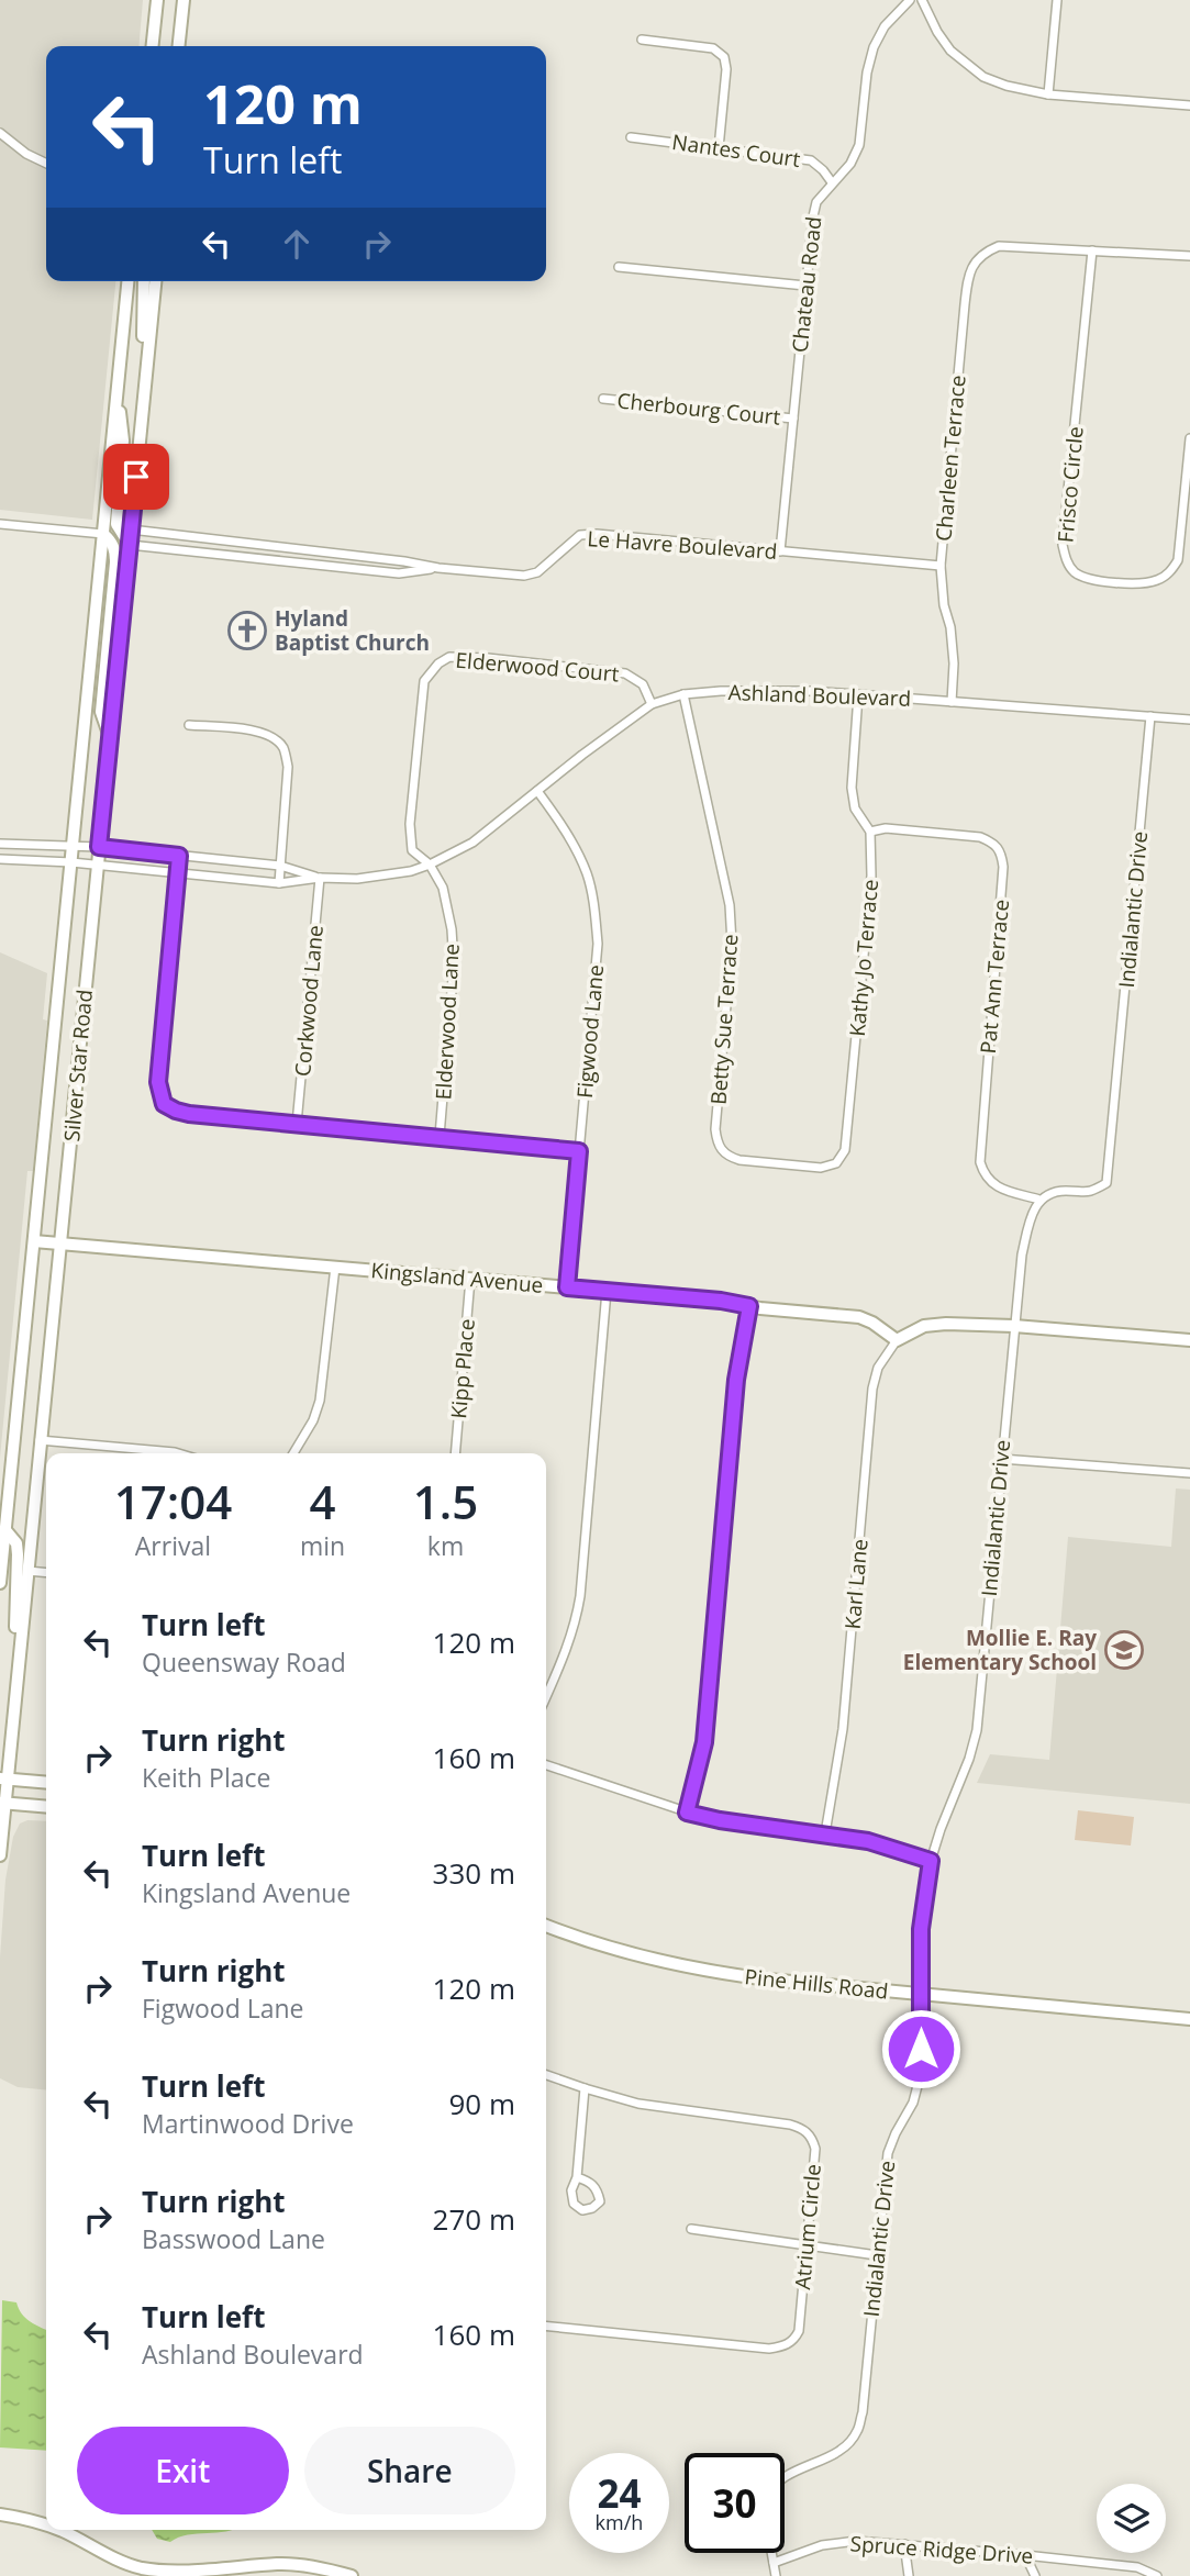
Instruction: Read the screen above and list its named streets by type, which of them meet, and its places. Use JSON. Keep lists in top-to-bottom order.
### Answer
{
  "streets": {
    "main road": ["Silver Star Road", "Kingsland Avenue", "Pine Hills Road"],
    "street": [
      "Nantes Court",
      "Chateau Road",
      "Cherbourg Court",
      "Charleen Terrace",
      "Frisco Circle",
      "Le Havre Boulevard",
      "Elderwood Court",
      "Ashland Boulevard",
      "Indialantic Drive",
      "Kathy Jo Terrace",
      "Pat Ann Terrace",
      "Corkwood Lane",
      "Betty Sue Terrace",
      "Elderwood Lane",
      "Figwood Lane",
      "Kipp Place",
      "Karl Lane",
      "Atrium Circle",
      "Spruce Ridge Drive"
    ]
  },
  "crossings": [
    ["Nantes Court", "Chateau Road"],
    ["Chateau Road", "Cherbourg Court"],
    ["Chateau Road", "Le Havre Boulevard"],
    ["Charleen Terrace", "Frisco Circle"],
    ["Charleen Terrace", "Le Havre Boulevard"],
    ["Charleen Terrace", "Ashland Boulevard"],
    ["Le Havre Boulevard", "Silver Star Road"],
    ["Elderwood Court", "Ashland Boulevard"],
    ["Elderwood Court", "Elderwood Lane"],
    ["Ashland Boulevard", "Indialantic Drive"],
    ["Ashland Boulevard", "Kathy Jo Terrace"],
    ["Ashland Boulevard", "Corkwood Lane"],
    ["Ashland Boulevard", "Betty Sue Terrace"],
    ["Ashland Boulevard", "Elderwood Lane"],
    ["Ashland Boulevard", "Figwood Lane"],
    ["Ashland Boulevard", "Silver Star Road"],
    ["Indialantic Drive", "Pat Ann Terrace"],
    ["Indialantic Drive", "Pine Hills Road"],
    ["Kathy Jo Terrace", "Pat Ann Terrace"],
    ["Kathy Jo Terrace", "Betty Sue Terrace"],
    ["Figwood Lane", "Kingsland Avenue"],
    ["Silver Star Road", "Kingsland Avenue"],
    ["Kingsland Avenue", "Kipp Place"],
    ["Kingsland Avenue", "Karl Lane"]
  ],
  "places": {
    "church": ["Hyland Baptist Church"],
    "school or university": ["Mollie E. Ray Elementary School"]
  },
  "page": {
    "turn": ["120 m", "Turn left"],
    "eta": [
      "17:04",
      "Arrival",
      "4",
      "min",
      "1.5",
      "km"
    ],
    "list": [
      {
        "name": "Turn left",
        "note": "Queensway Road",
        "value": "120 m"
      },
      {
        "name": "Turn right",
        "note": "Keith Place",
        "value": "160 m"
      },
      {
        "name": "Turn left",
        "note": "Kingsland Avenue",
        "value": "330 m"
      },
      {
        "name": "Turn right",
        "note": "Figwood Lane",
        "value": "120 m"
      },
      {
        "name": "Turn left",
        "note": "Martinwood Drive",
        "value": "90 m"
      },
      {
        "name": "Turn right",
        "note": "Basswood Lane",
        "value": "270 m"
      },
      {
        "name": "Turn left",
        "note": "Ashland Boulevard",
        "value": "160 m"
      }
    ],
    "buttons": ["Exit", "Share"],
    "speed": "24 km/h",
    "limit": "30"
  }
}
